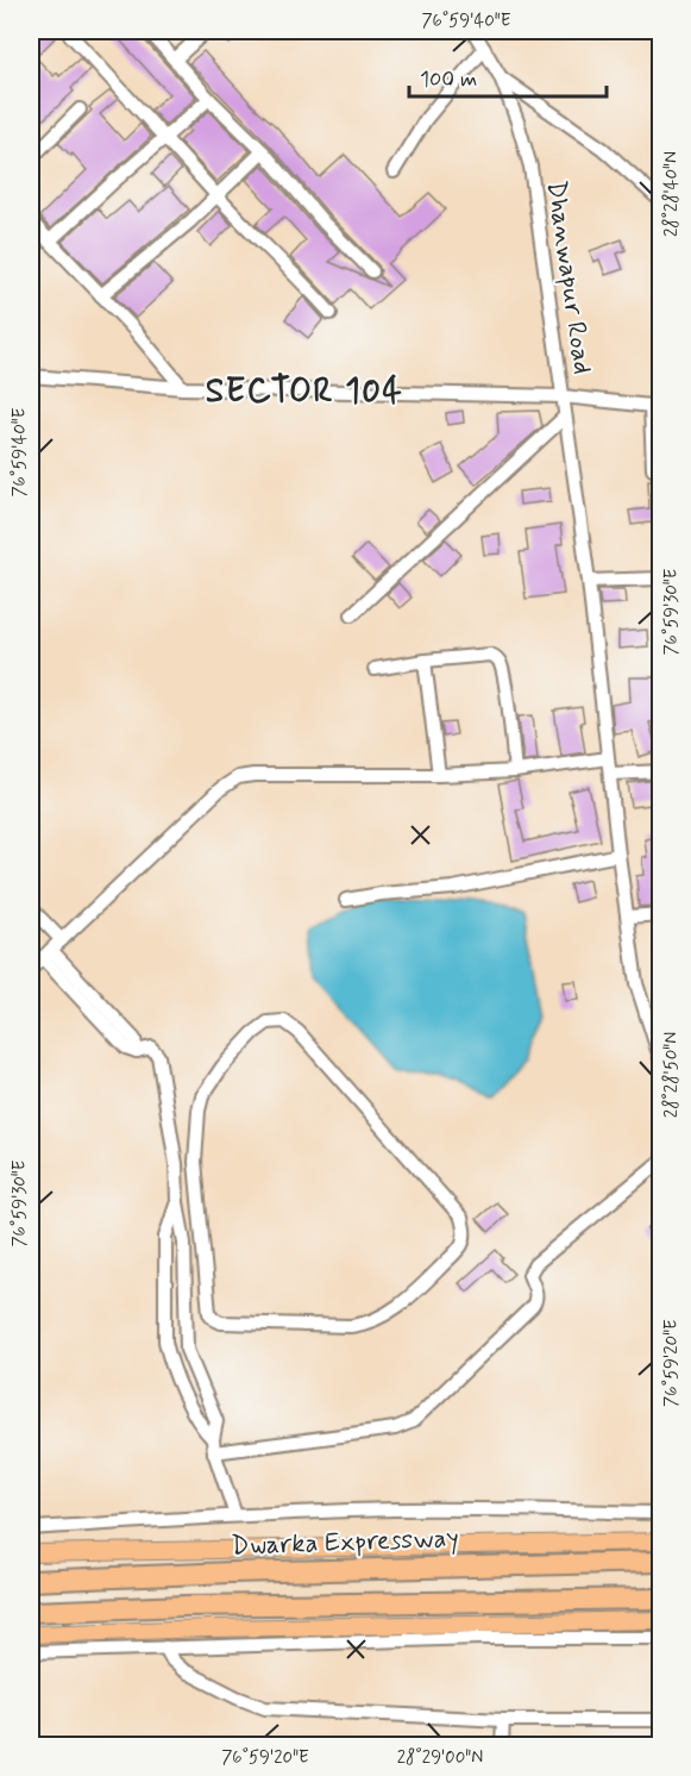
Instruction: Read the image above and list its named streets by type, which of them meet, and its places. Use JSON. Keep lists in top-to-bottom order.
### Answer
{
  "streets": {
    "highway": ["Dwarka Expressway"],
    "street": ["Dhanwapur Road"]
  },
  "districts": ["SECTOR 104"],
  "scale_bar": "100 m",
  "coordinates": [
    "76°59'40\"E",
    "28°28'40\"N",
    "76°59'30\"E",
    "28°28'50\"N",
    "76°59'20\"E",
    "28°29'00\"N"
  ]
}
